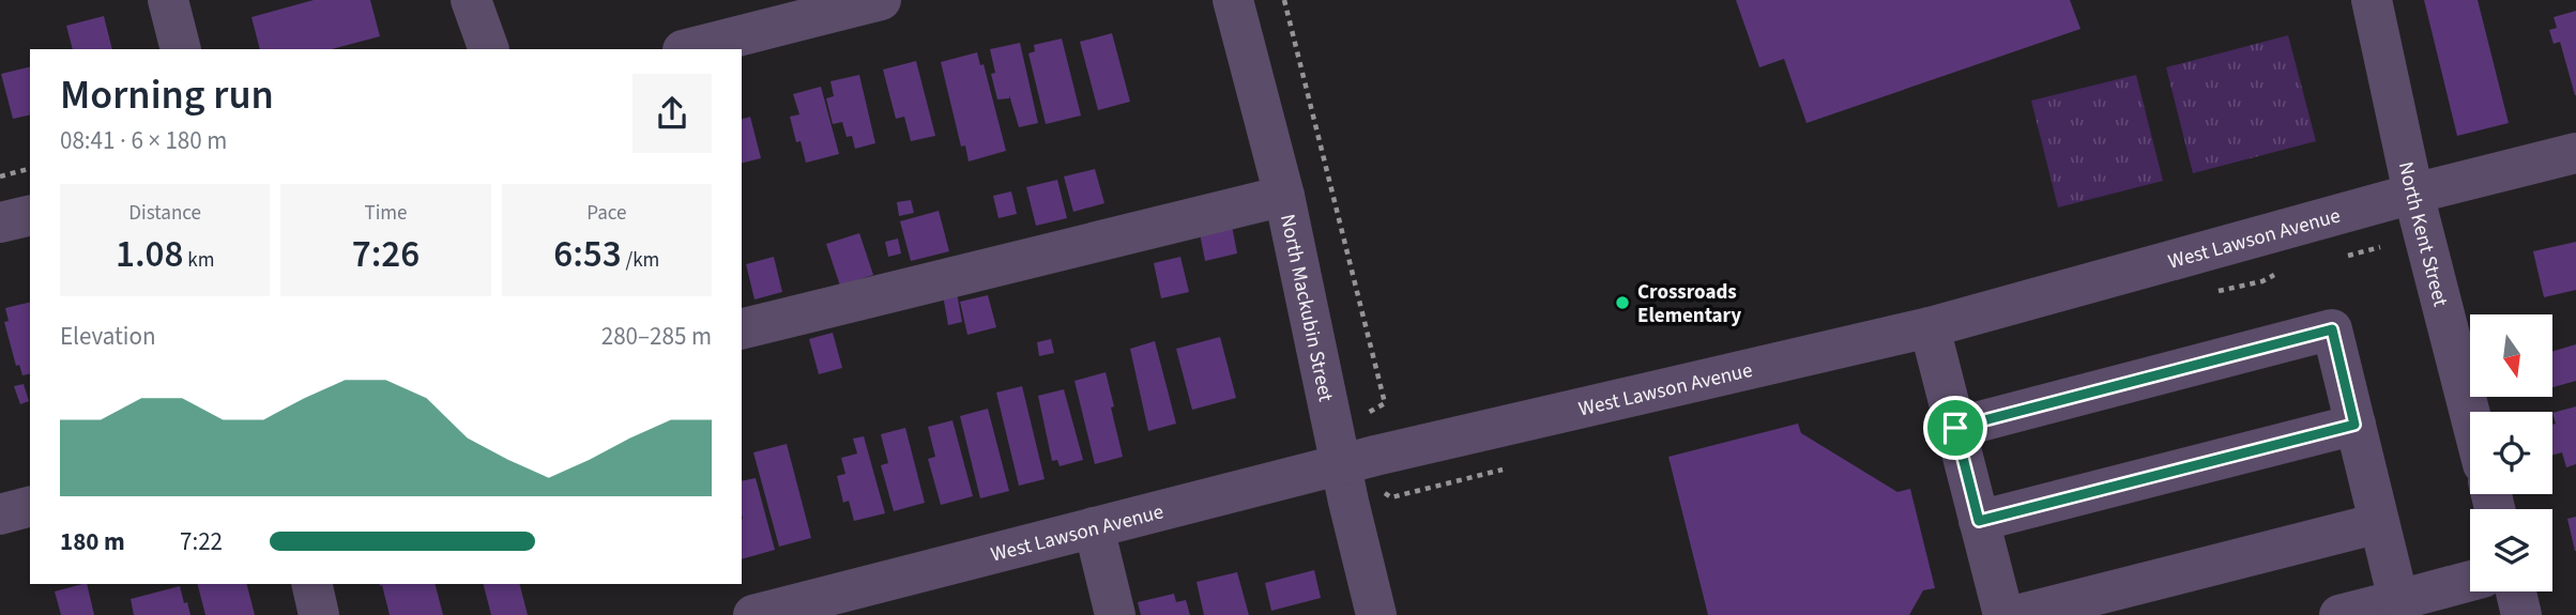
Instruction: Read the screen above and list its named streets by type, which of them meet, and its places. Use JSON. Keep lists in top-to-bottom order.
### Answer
{
  "streets": {
    "street": ["North Kent Street", "West Lawson Avenue", "North Mackubin Street"]
  },
  "crossings": [
    ["North Kent Street", "West Lawson Avenue"],
    ["West Lawson Avenue", "North Mackubin Street"]
  ],
  "places": ["Crossroads Elementary"],
  "north": "bottom",
  "page": {
    "heading": ["Morning run", "08:41 · 6 × 180 m"],
    "stats": [
      ["Distance", "1.08 km"],
      ["Time", "7:26"],
      ["Pace", "6:53 /km"]
    ],
    "chart": ["Elevation", "280–285 m"],
    "list": [
      {
        "name": "180 m",
        "note": "7:22"
      }
    ]
  }
}
